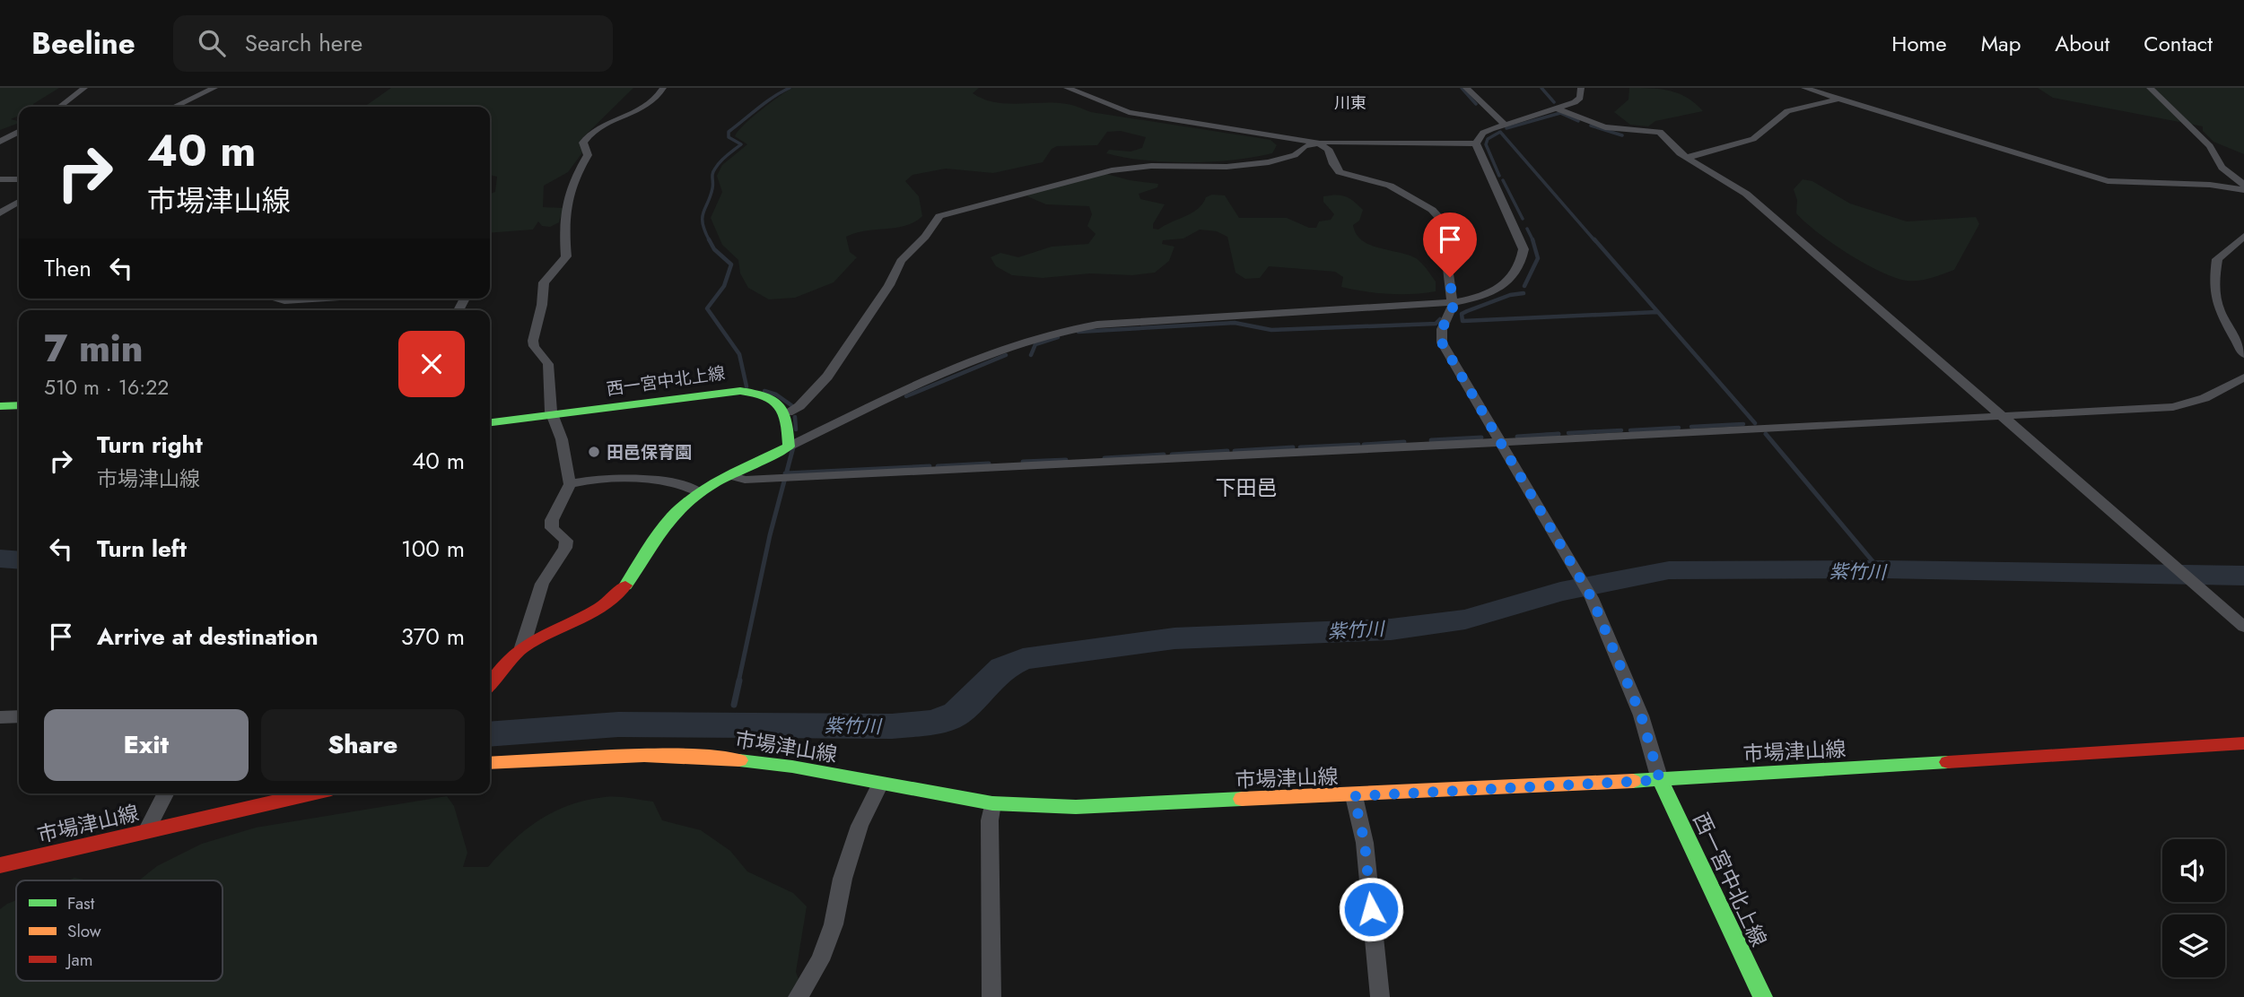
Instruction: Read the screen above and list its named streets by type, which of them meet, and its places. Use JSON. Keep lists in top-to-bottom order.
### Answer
{
  "streets": {
    "main road": ["西一宮中北上線", "市場津山線"]
  },
  "crossings": [
    ["西一宮中北上線", "市場津山線"]
  ],
  "districts": ["川東", "下田邑"],
  "water": ["紫竹川"],
  "places": ["田邑保育園"],
  "legend": ["Fast", "Slow", "Jam"],
  "page": {
    "header": "Beeline",
    "search": "Search here",
    "nav": [
      "Home",
      "Map",
      "About",
      "Contact"
    ],
    "turn": ["40 m", "市場津山線"],
    "then": "Then",
    "heading": ["7 min", "510 m · 16:22"],
    "list": [
      {
        "name": "Turn right",
        "note": "市場津山線",
        "value": "40 m"
      },
      {
        "name": "Turn left",
        "value": "100 m"
      },
      {
        "name": "Arrive at destination",
        "value": "370 m"
      }
    ],
    "buttons": ["Exit", "Share"]
  }
}
